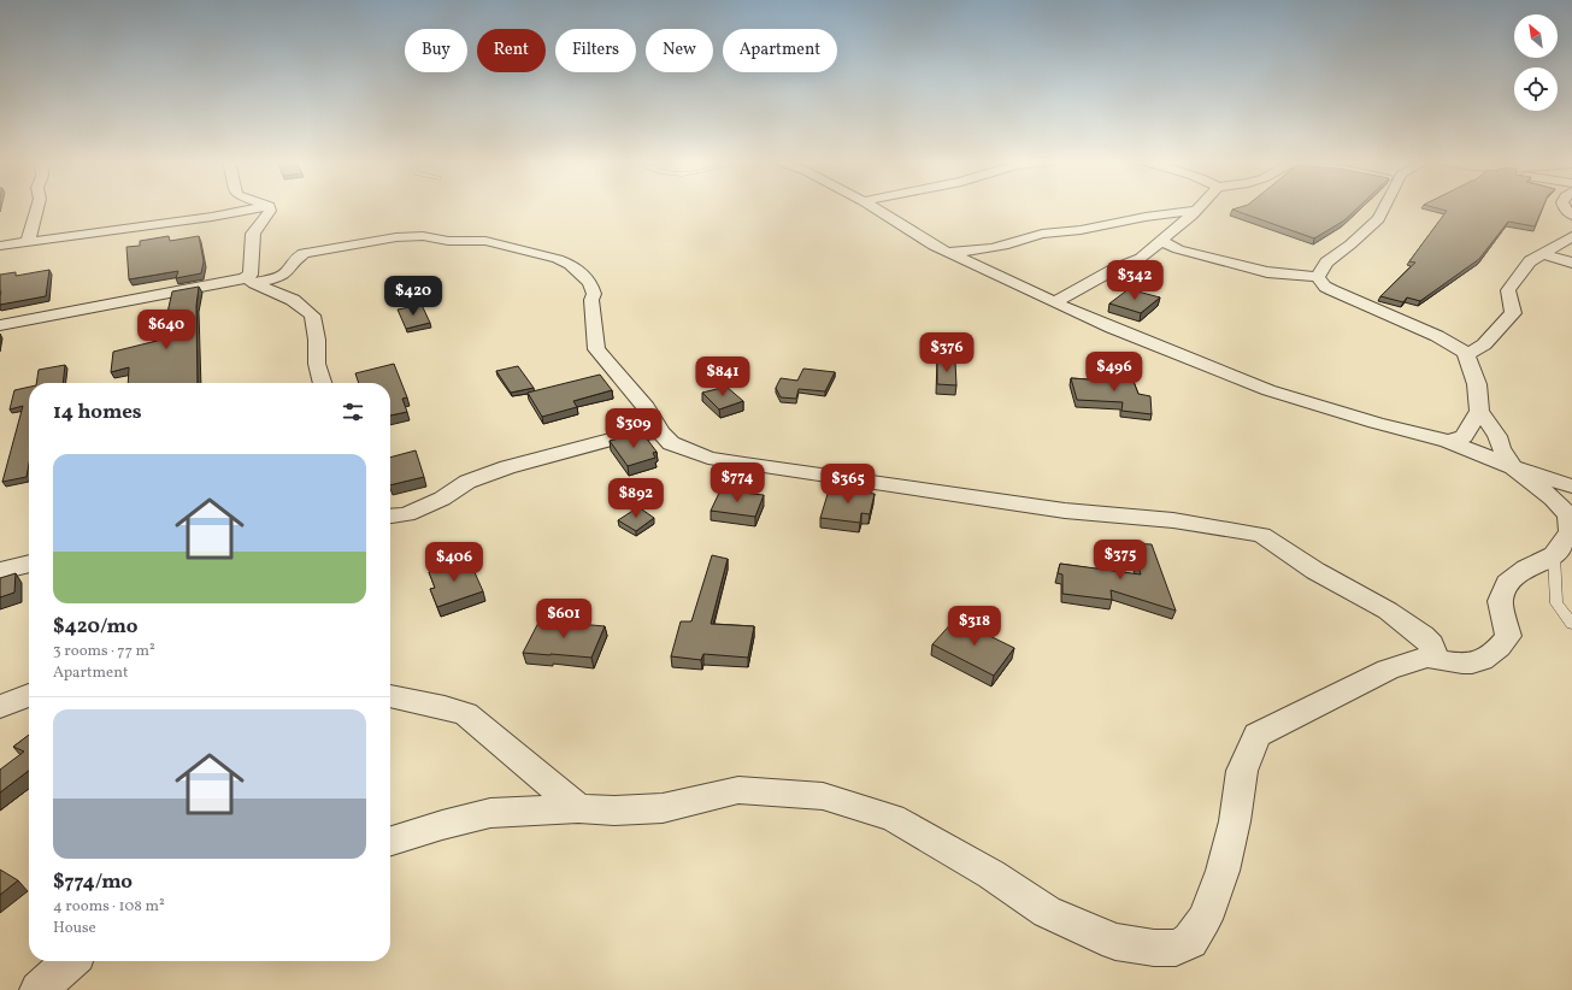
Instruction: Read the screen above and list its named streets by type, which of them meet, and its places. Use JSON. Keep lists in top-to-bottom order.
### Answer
{
  "north": "top left",
  "page": {
    "chip": [
      "Buy",
      "Rent",
      "Filters",
      "New",
      "Apartment"
    ],
    "price": [
      "$342",
      "$420",
      "$640",
      "$376",
      "$496",
      "$841",
      "$309",
      "$774",
      "$365",
      "$892",
      "$375",
      "$406",
      "$601",
      "$318"
    ],
    "heading": "14 homes",
    "list": [
      {
        "name": "$420/mo",
        "note": "3 rooms · 77 m² · Apartment"
      },
      {
        "name": "$774/mo",
        "note": "4 rooms · 108 m² · House"
      }
    ]
  }
}
